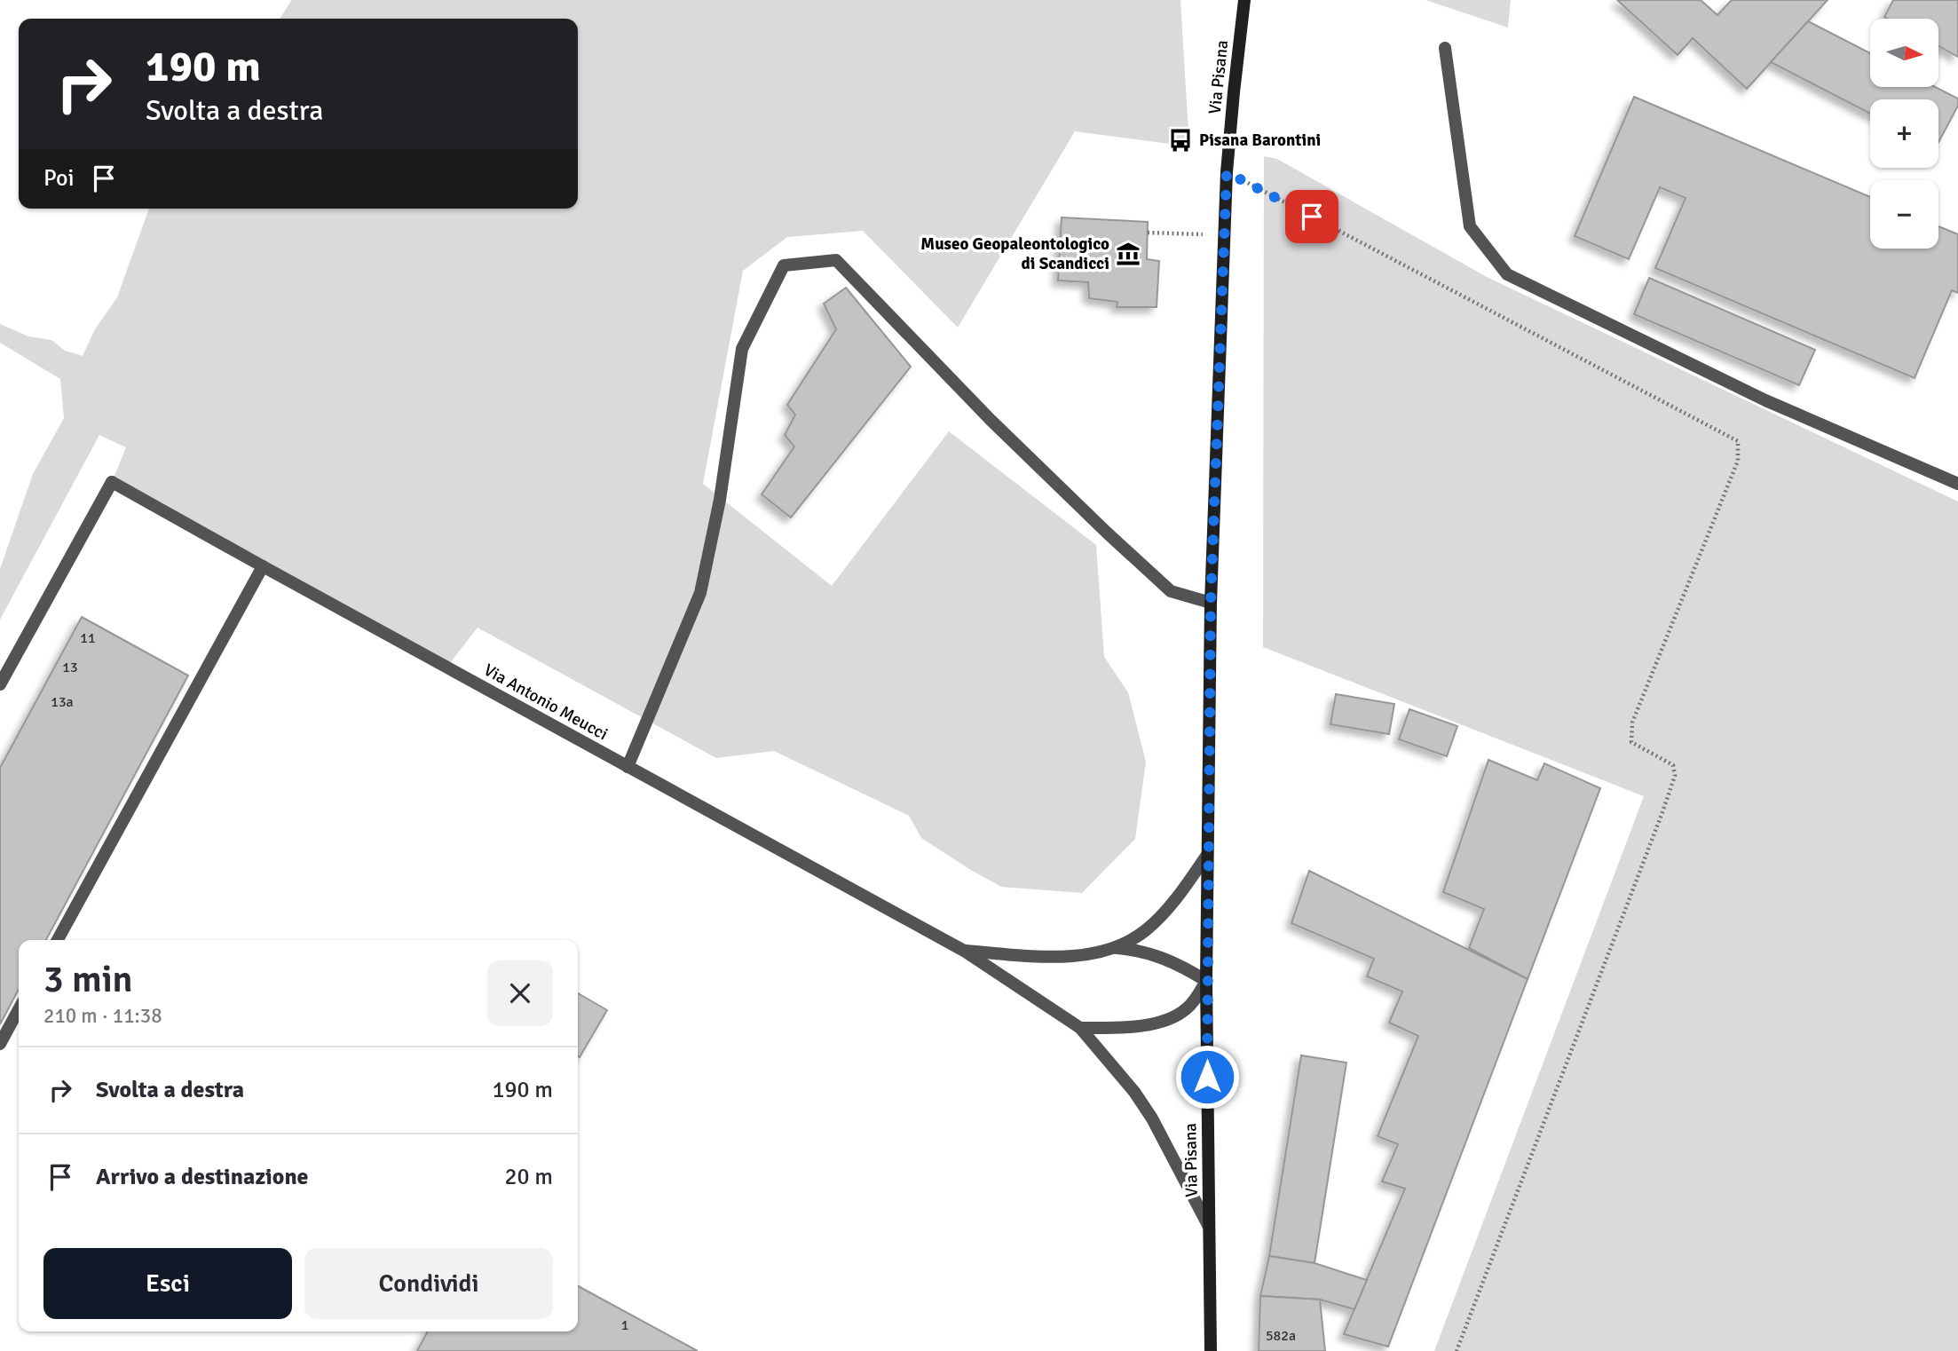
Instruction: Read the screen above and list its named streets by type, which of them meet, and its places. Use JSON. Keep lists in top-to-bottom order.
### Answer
{
  "streets": {
    "main road": ["Via Pisana"],
    "street": ["Via Antonio Meucci"]
  },
  "crossings": [
    ["Via Pisana", "Via Antonio Meucci"]
  ],
  "places": {
    "bus stop": ["Pisana Barontini"],
    "museum": ["Museo Geopaleontologico di Scandicci"]
  },
  "house_numbers": [
    "11",
    "13",
    "13a",
    "1",
    "582a"
  ],
  "north": "right",
  "page": {
    "map_buttons": ["+", "−"],
    "turn": ["190 m", "Svolta a destra"],
    "then": "Poi",
    "heading": ["3 min", "210 m · 11:38"],
    "list": [
      {
        "name": "Svolta a destra",
        "value": "190 m"
      },
      {
        "name": "Arrivo a destinazione",
        "value": "20 m"
      }
    ],
    "buttons": ["Esci", "Condividi"]
  }
}
